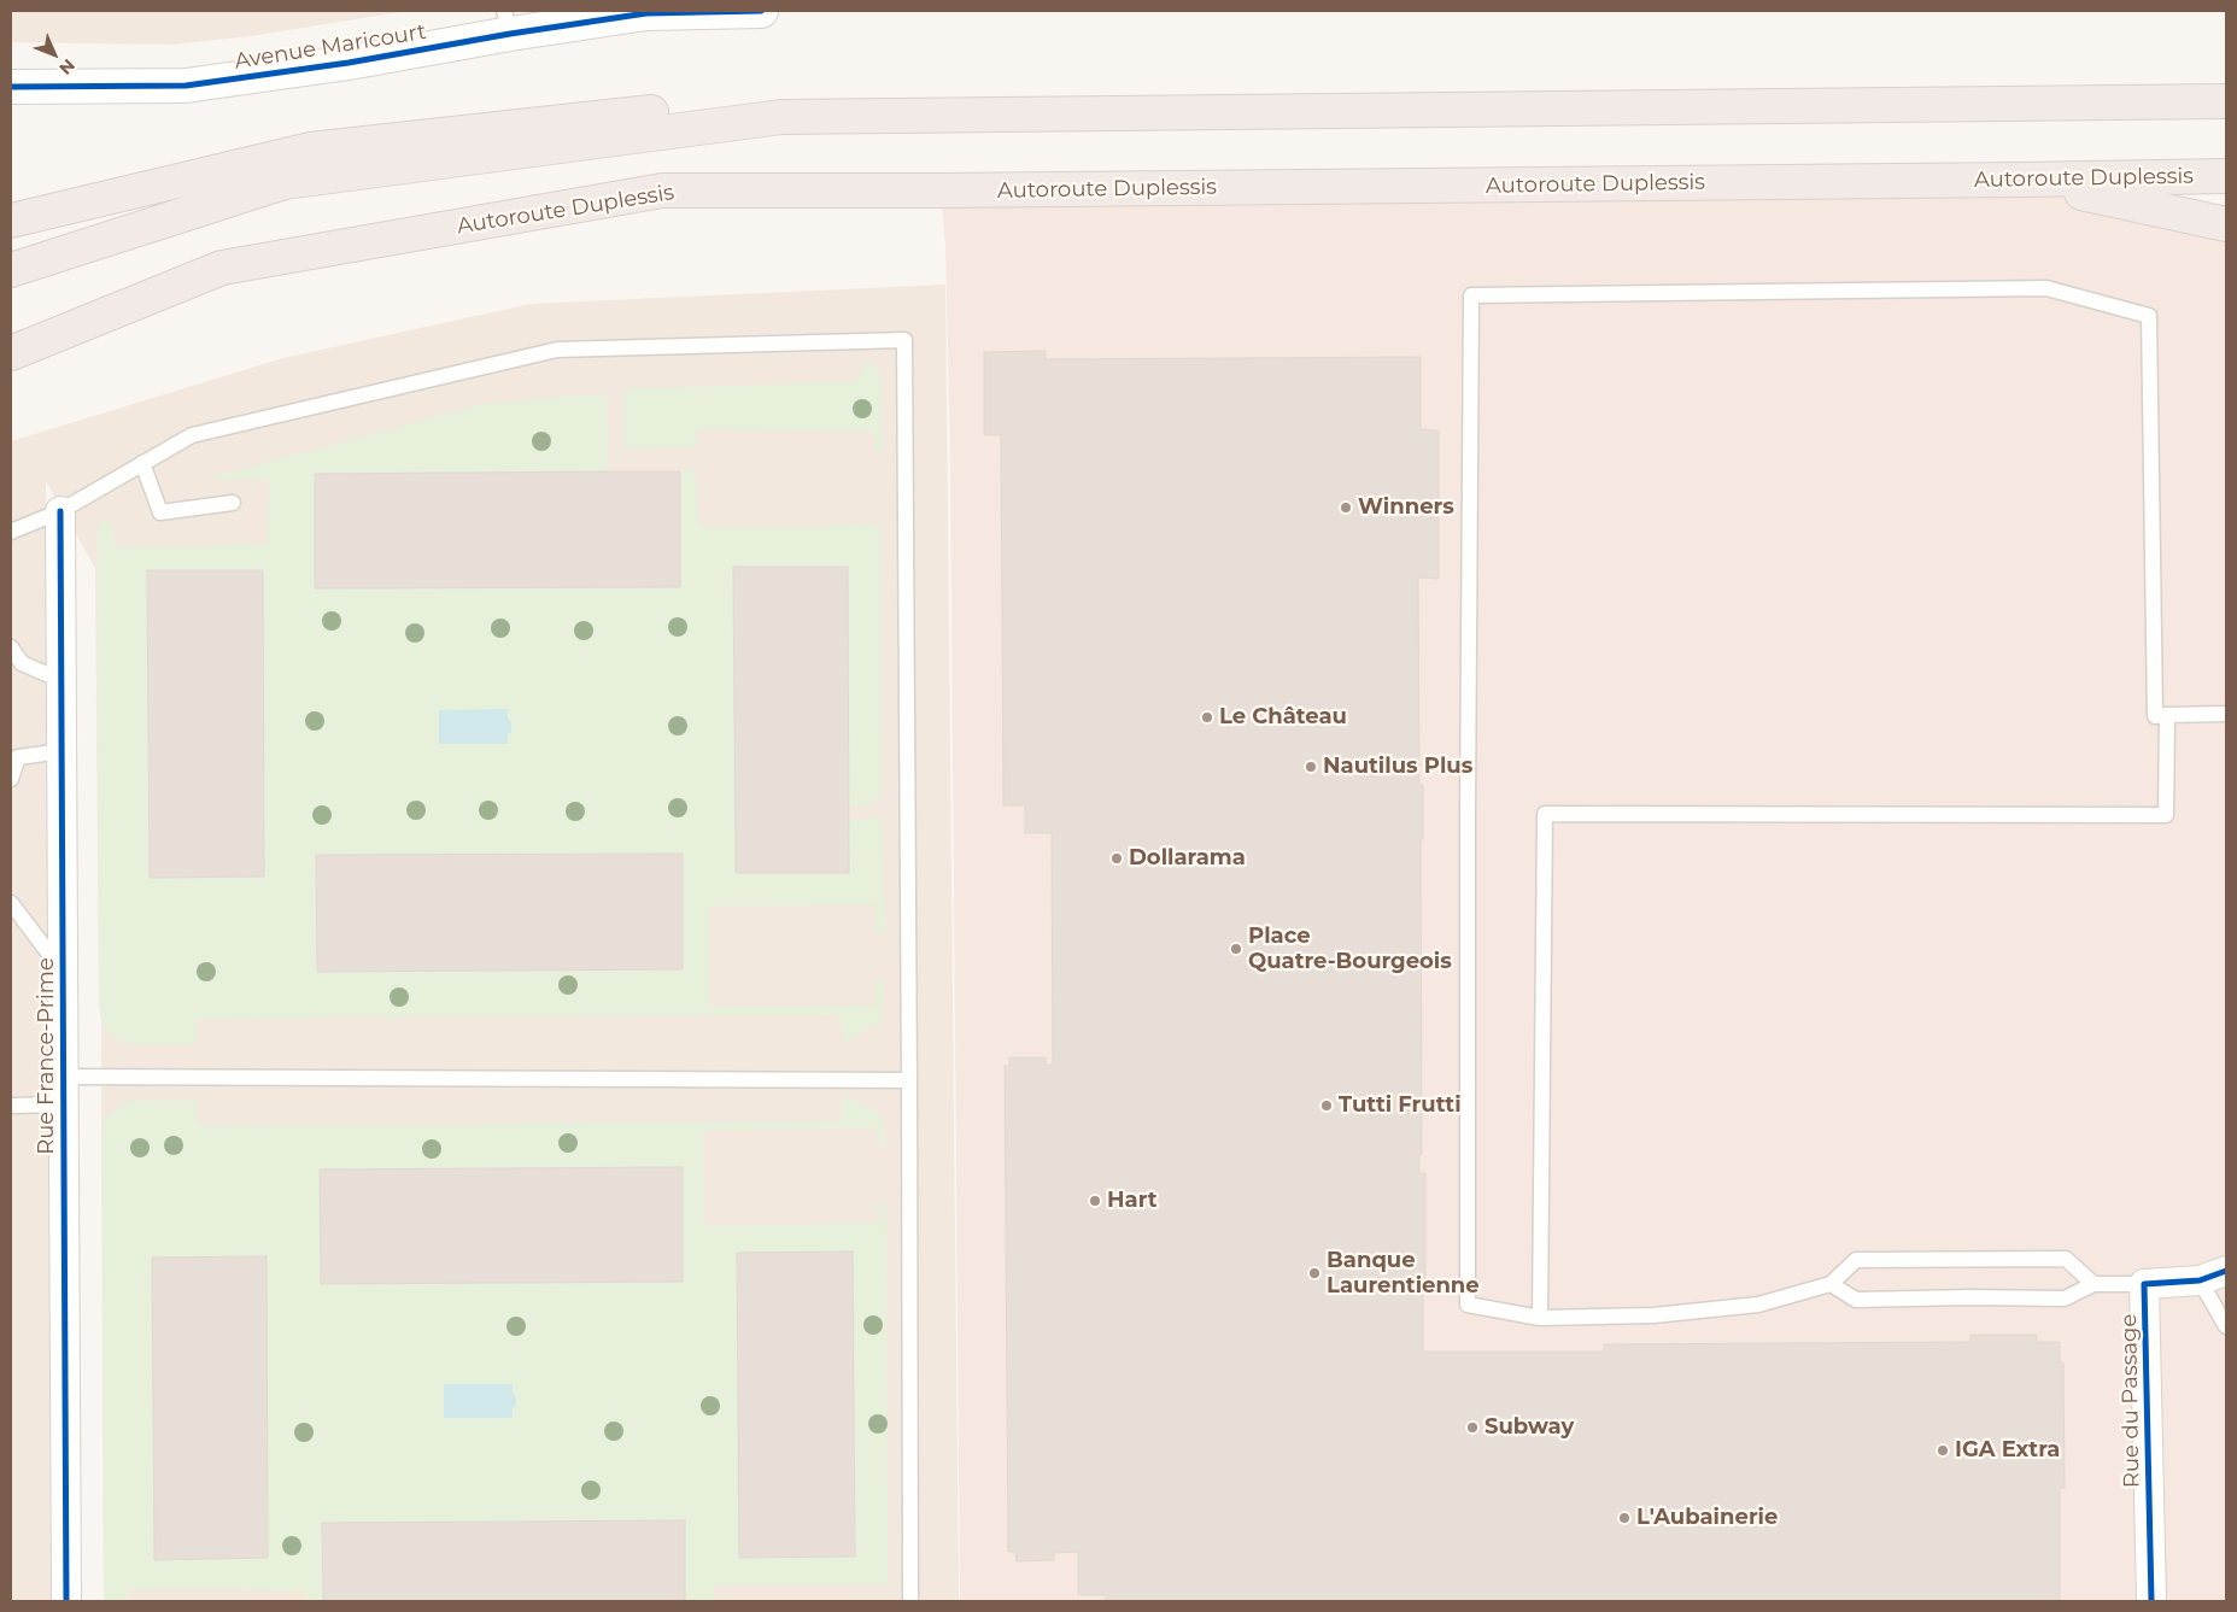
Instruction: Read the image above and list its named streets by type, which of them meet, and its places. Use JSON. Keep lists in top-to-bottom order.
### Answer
{
  "streets": {
    "highway": ["Autoroute Duplessis"],
    "street": ["Avenue Maricourt", "Rue France-Prime", "Rue du Passage"]
  },
  "places": [
    "Winners",
    "Le Château",
    "Nautilus Plus",
    "Dollarama",
    "Place Quatre-Bourgeois",
    "Tutti Frutti",
    "Hart",
    "Banque Laurentienne",
    "Subway",
    "IGA Extra",
    "L'Aubainerie"
  ],
  "north": "bottom right"
}
